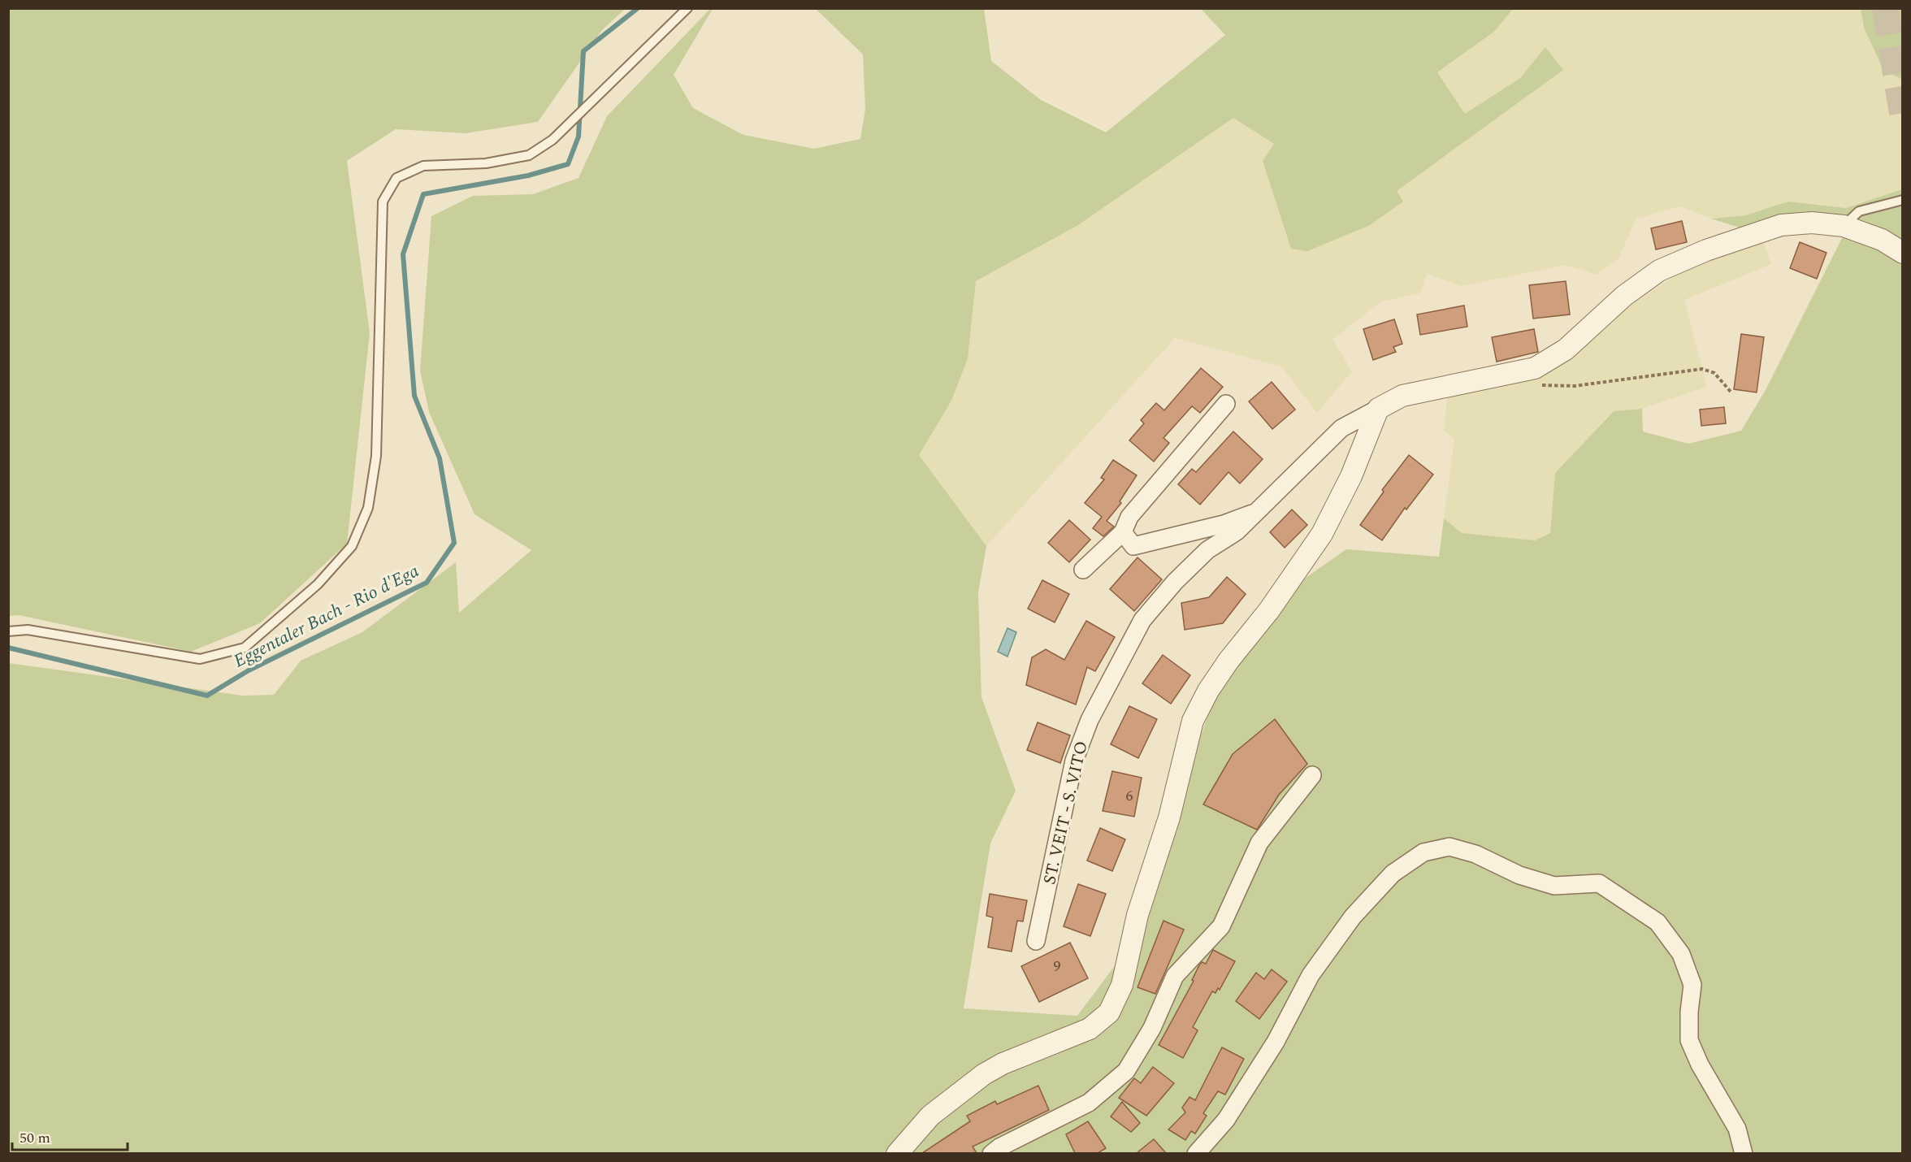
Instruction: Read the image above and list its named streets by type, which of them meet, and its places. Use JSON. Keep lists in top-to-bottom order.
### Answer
{
  "streets": {
    "street": ["ST. VEIT - S. VITO"]
  },
  "water": ["Eggentaler Bach - Rio d'Ega"],
  "house_numbers": ["6", "9"],
  "scale_bar": "50 m"
}
